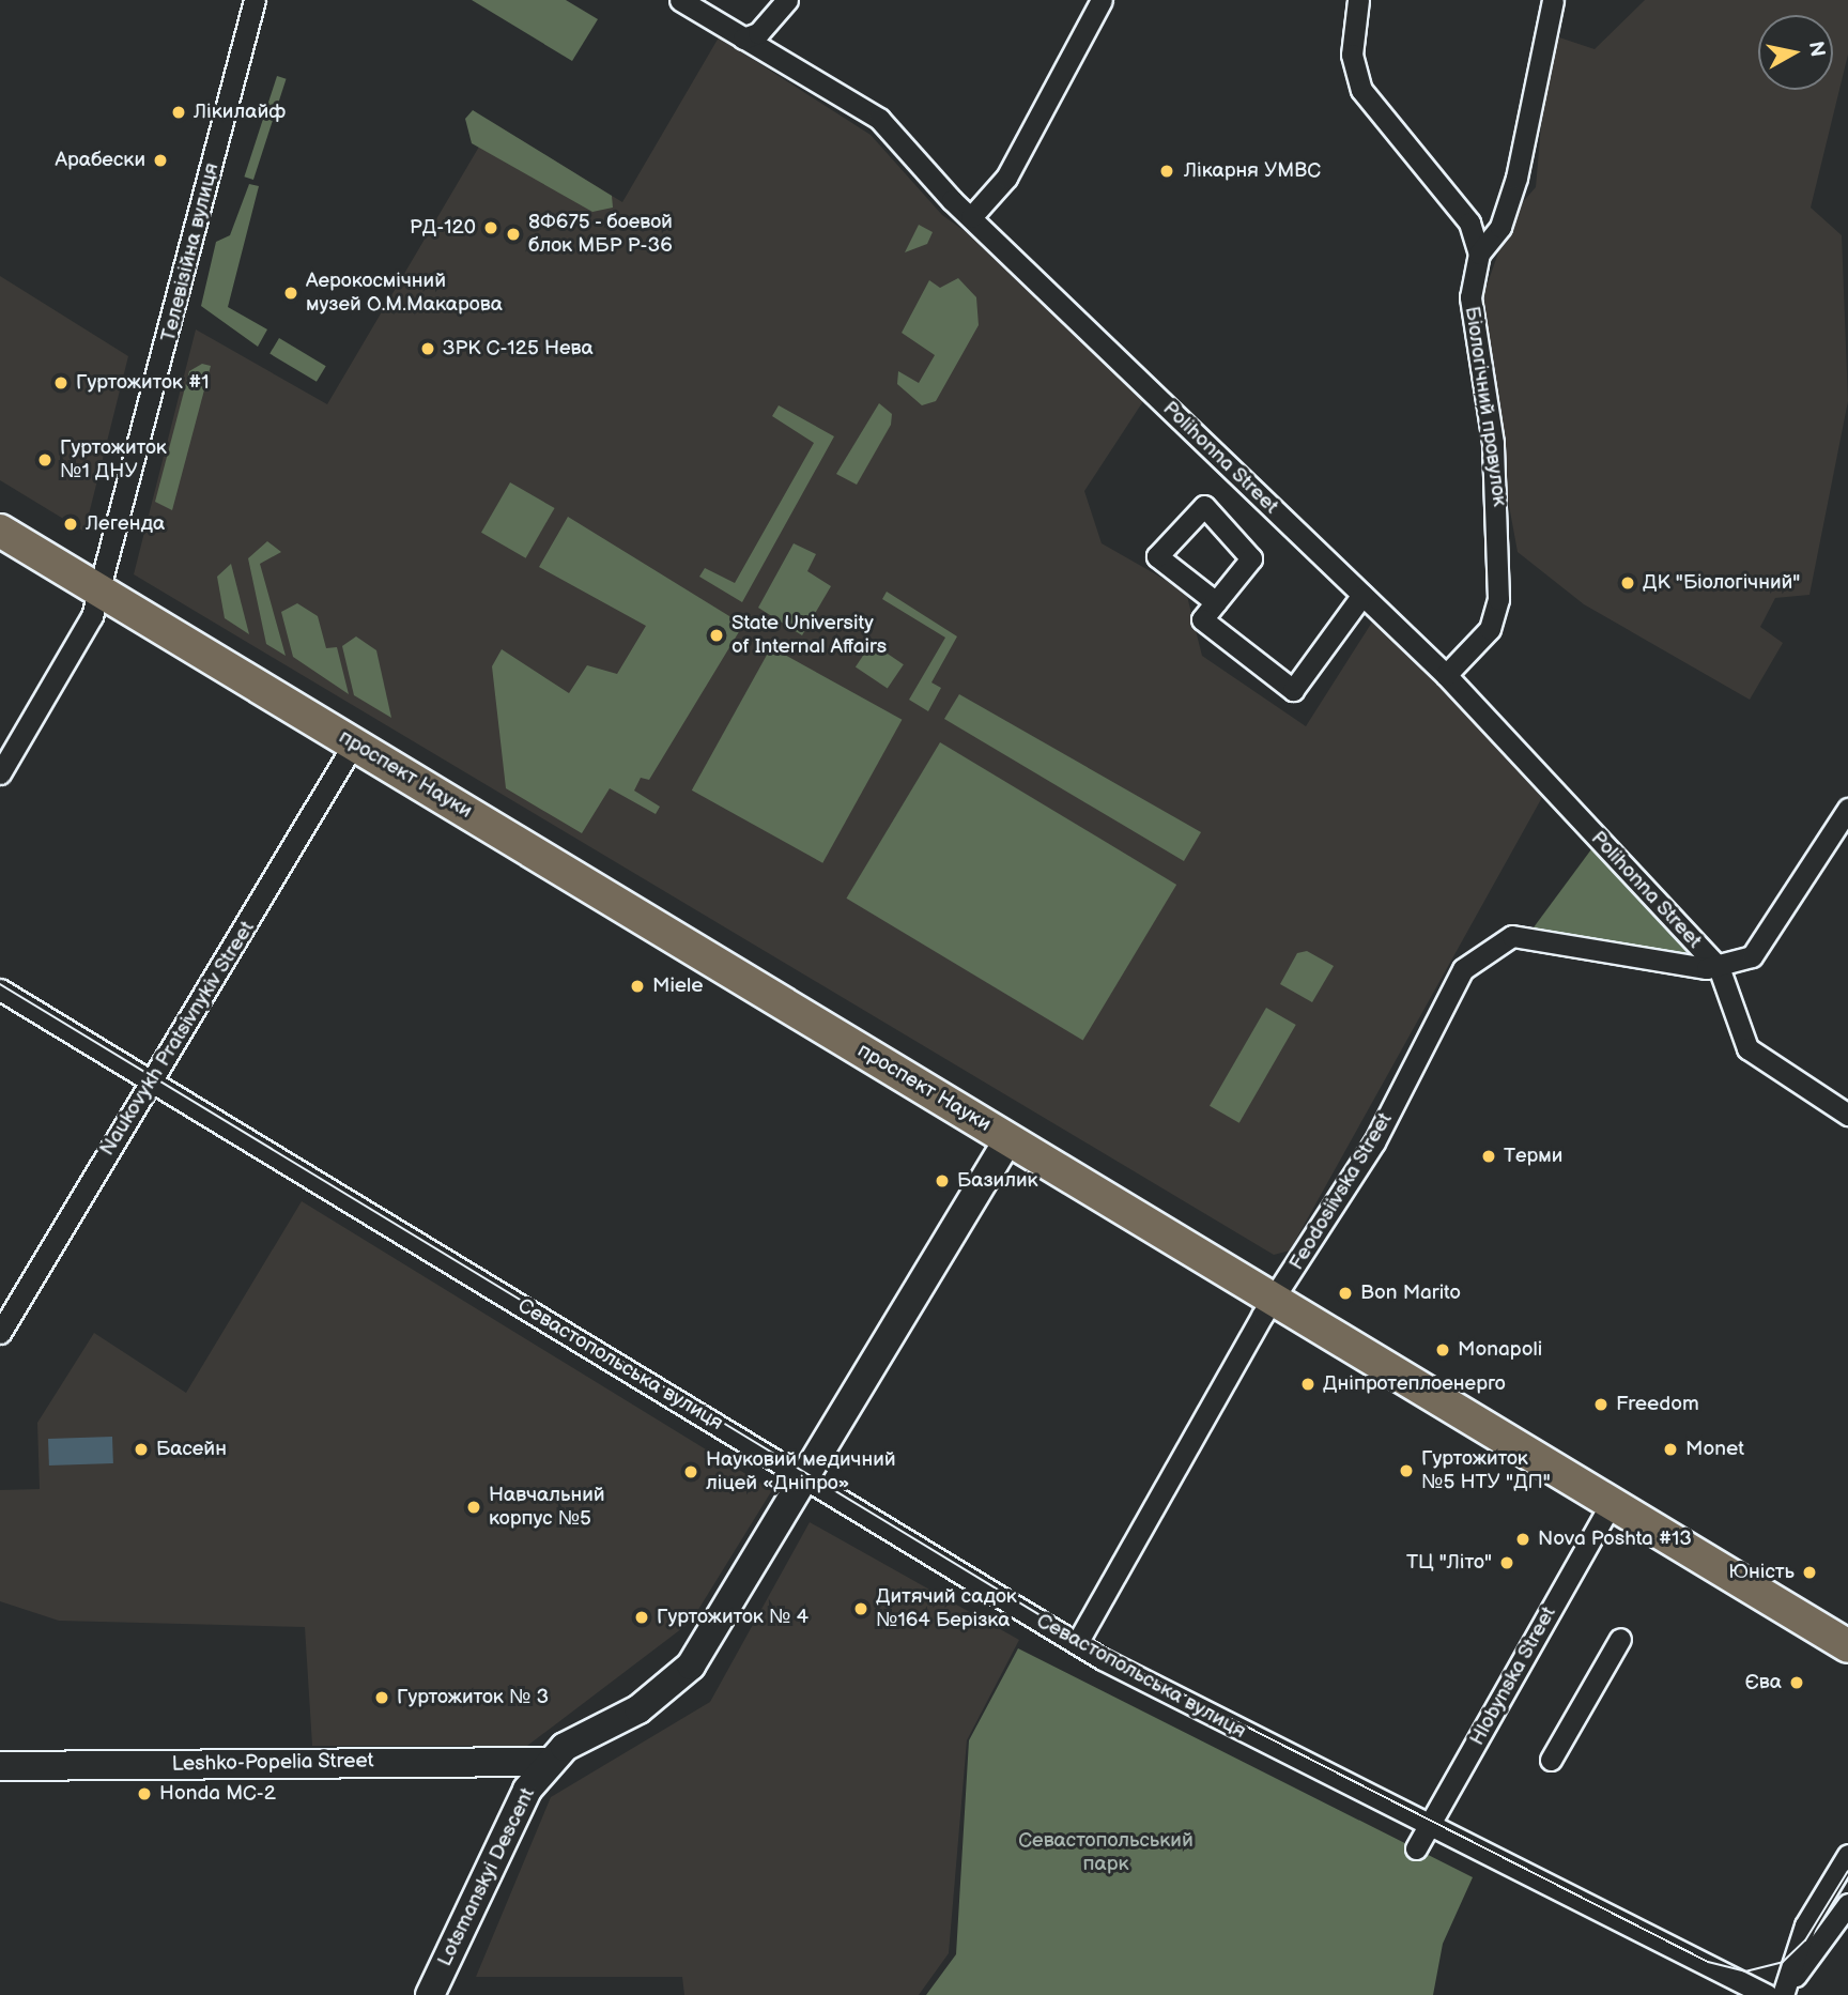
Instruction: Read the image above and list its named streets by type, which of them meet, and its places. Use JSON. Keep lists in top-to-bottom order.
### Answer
{
  "streets": {
    "main road": ["проспект Науки", "Leshko-Popelia Street", "Lotsmanskyi Descent"],
    "street": [
      "Телевізійна вулиця",
      "Біологічний провулок",
      "Polihonna Street",
      "Naukovykh Pratsivnykiv Street",
      "Feodosiivska Street",
      "Севастопольська вулиця",
      "Hlobynska Street"
    ]
  },
  "crossings": [
    ["Телевізійна вулиця", "проспект Науки"],
    ["Біологічний провулок", "Polihonna Street"],
    ["Polihonna Street", "Feodosiivska Street"],
    ["проспект Науки", "Naukovykh Pratsivnykiv Street"],
    ["проспект Науки", "Feodosiivska Street"],
    ["проспект Науки", "Hlobynska Street"],
    ["Naukovykh Pratsivnykiv Street", "Севастопольська вулиця"],
    ["Feodosiivska Street", "Севастопольська вулиця"],
    ["Севастопольська вулиця", "Hlobynska Street"],
    ["Leshko-Popelia Street", "Lotsmanskyi Descent"]
  ],
  "parks": ["Севастопольський парк"],
  "places": [
    "Лікилайф",
    "Арабески",
    "Лікарня УМВС",
    "РД-120",
    "8Ф675 - боевой блок МБР Р-36",
    "Аерокосмічний музей О.М.Макарова",
    "ЗРК С-125 Нева",
    "Гуртожиток #1",
    "Гуртожиток №1 ДНУ",
    "Легенда",
    "ДК \"Біологічний\"",
    "State University of Internal Affairs",
    "Miele",
    "Терми",
    "Базилик",
    "Bon Marito",
    "Monapoli",
    "Дніпротеплоенерго",
    "Freedom",
    "Басейн",
    "Monet",
    "Гуртожиток №5 НТУ \"ДП\"",
    "Науковий медичний ліцей «Дніпро»",
    "Навчальний корпус №5",
    "Nova Poshta #13",
    "ТЦ \"Літо\"",
    "Юність",
    "Дитячий садок №164 Берізка",
    "Гуртожиток № 4",
    "Єва",
    "Гуртожиток № 3",
    "Honda МС-2"
  ],
  "north": "right"
}
